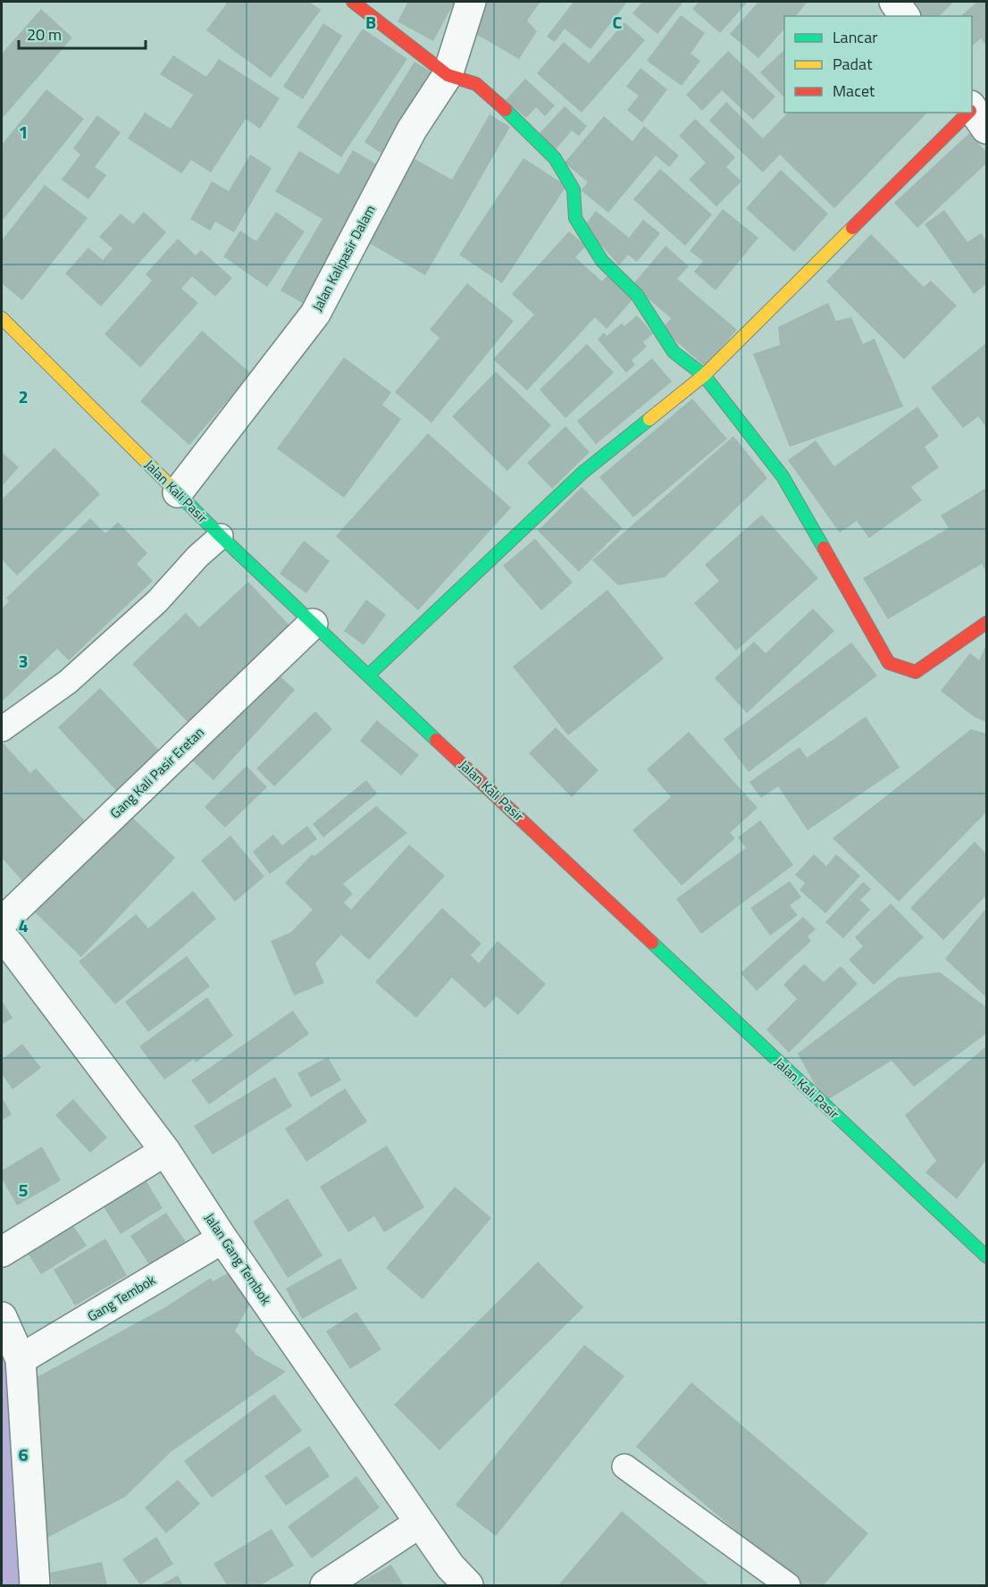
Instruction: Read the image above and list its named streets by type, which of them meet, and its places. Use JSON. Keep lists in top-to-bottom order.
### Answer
{
  "streets": {
    "street": [
      "Jalan Kalipasir Dalam",
      "Jalan Kali Pasir",
      "Gang Kali Pasir Eretan",
      "Jalan Gang Tembok",
      "Gang Tembok"
    ]
  },
  "crossings": [
    ["Jalan Kalipasir Dalam", "Jalan Kali Pasir"],
    ["Jalan Kali Pasir", "Gang Kali Pasir Eretan"],
    ["Gang Kali Pasir Eretan", "Jalan Gang Tembok"],
    ["Jalan Gang Tembok", "Gang Tembok"]
  ],
  "legend": ["Lancar", "Padat", "Macet"],
  "scale_bar": "20 m",
  "grid": {
    "columns": ["B", "C"],
    "rows": [
      "1",
      "2",
      "3",
      "4",
      "5",
      "6"
    ]
  }
}
